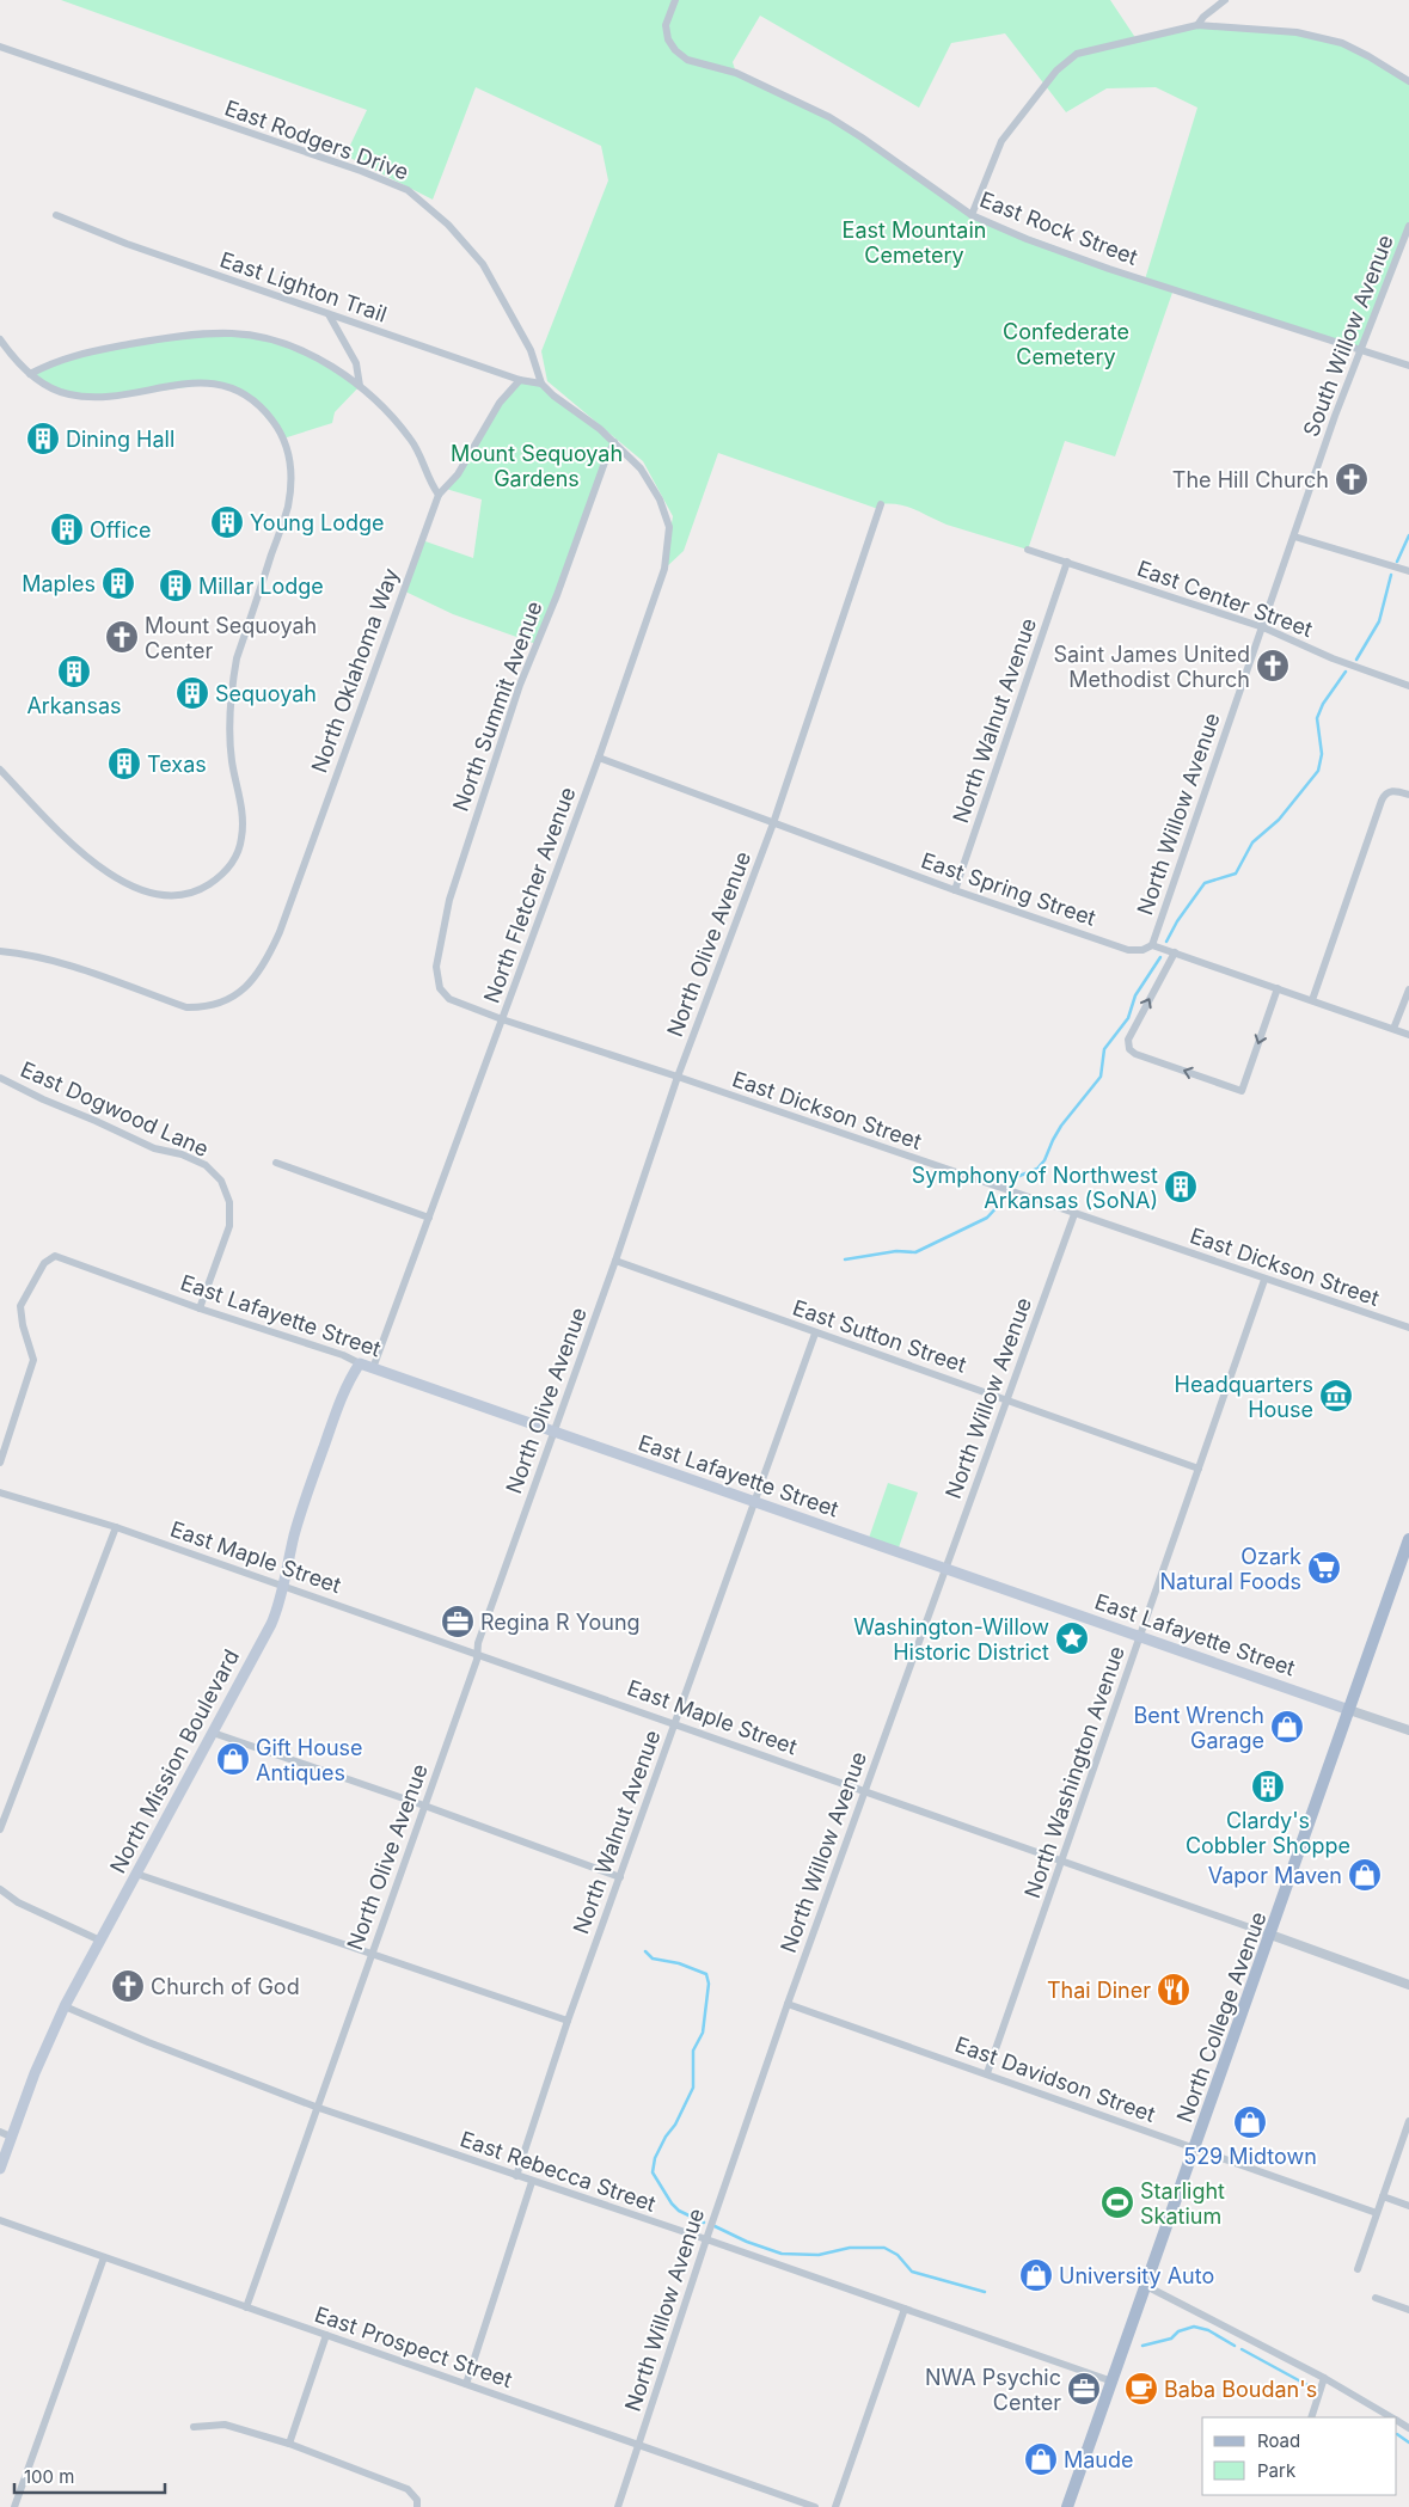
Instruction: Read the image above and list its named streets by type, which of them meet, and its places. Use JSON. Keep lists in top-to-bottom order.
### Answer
{
  "streets": {
    "main road": ["East Lafayette Street", "North Mission Boulevard", "North College Avenue"],
    "street": [
      "East Rodgers Drive",
      "East Rock Street",
      "East Lighton Trail",
      "South Willow Avenue",
      "East Center Street",
      "North Oklahoma Way",
      "North Summit Avenue",
      "North Walnut Avenue",
      "North Willow Avenue",
      "East Spring Street",
      "North Fletcher Avenue",
      "North Olive Avenue",
      "East Dogwood Lane",
      "East Dickson Street",
      "East Sutton Street",
      "East Maple Street",
      "North Washington Avenue",
      "East Davidson Street",
      "East Rebecca Street",
      "East Prospect Street"
    ]
  },
  "crossings": [
    ["East Rodgers Drive", "East Lighton Trail"],
    ["East Rock Street", "South Willow Avenue"],
    ["East Lighton Trail", "North Oklahoma Way"],
    ["South Willow Avenue", "East Center Street"],
    ["South Willow Avenue", "North Willow Avenue"],
    ["East Center Street", "North Walnut Avenue"],
    ["East Center Street", "North Willow Avenue"],
    ["North Summit Avenue", "North Fletcher Avenue"],
    ["North Summit Avenue", "East Dickson Street"],
    ["North Walnut Avenue", "East Spring Street"],
    ["North Walnut Avenue", "East Lafayette Street"],
    ["North Walnut Avenue", "East Sutton Street"],
    ["North Walnut Avenue", "East Maple Street"],
    ["North Walnut Avenue", "East Rebecca Street"],
    ["North Willow Avenue", "East Spring Street"],
    ["North Willow Avenue", "East Dickson Street"],
    ["North Willow Avenue", "East Lafayette Street"],
    ["North Willow Avenue", "East Sutton Street"],
    ["North Willow Avenue", "East Maple Street"],
    ["North Willow Avenue", "East Davidson Street"],
    ["North Willow Avenue", "East Rebecca Street"],
    ["North Willow Avenue", "East Prospect Street"],
    ["East Spring Street", "North Fletcher Avenue"],
    ["East Spring Street", "North Olive Avenue"],
    ["North Fletcher Avenue", "East Dickson Street"],
    ["North Fletcher Avenue", "East Lafayette Street"],
    ["North Olive Avenue", "East Dickson Street"],
    ["North Olive Avenue", "East Lafayette Street"],
    ["North Olive Avenue", "East Sutton Street"],
    ["North Olive Avenue", "East Maple Street"],
    ["North Olive Avenue", "East Rebecca Street"],
    ["North Olive Avenue", "East Prospect Street"],
    ["East Dogwood Lane", "East Lafayette Street"],
    ["East Dickson Street", "North Washington Avenue"],
    ["East Lafayette Street", "North Mission Boulevard"],
    ["East Lafayette Street", "North Washington Avenue"],
    ["East Lafayette Street", "North College Avenue"],
    ["East Sutton Street", "North Washington Avenue"],
    ["East Maple Street", "North Mission Boulevard"],
    ["East Maple Street", "North Washington Avenue"],
    ["East Maple Street", "North College Avenue"],
    ["North Mission Boulevard", "East Rebecca Street"],
    ["North Washington Avenue", "East Davidson Street"],
    ["North College Avenue", "East Davidson Street"],
    ["North College Avenue", "East Rebecca Street"]
  ],
  "parks": ["East Mountain Cemetery", "Confederate Cemetery", "Mount Sequoyah Gardens"],
  "places": {
    "building": [
      "Dining Hall",
      "Young Lodge",
      "Office",
      "Maples",
      "Millar Lodge",
      "Arkansas",
      "Sequoyah",
      "Texas",
      "Symphony of Northwest Arkansas (SoNA)",
      "Clardy's Cobbler Shoppe"
    ],
    "church": [
      "The Hill Church",
      "Mount Sequoyah Center",
      "Saint James United Methodist Church",
      "Church of God"
    ],
    "museum": ["Headquarters House"],
    "supermarket": ["Ozark Natural Foods"],
    "office": ["Regina R Young", "NWA Psychic Center"],
    "place": ["Washington-Willow Historic District"],
    "shop": [
      "Bent Wrench Garage",
      "Gift House Antiques",
      "Vapor Maven",
      "529 Midtown",
      "University Auto",
      "Maude"
    ],
    "restaurant": ["Thai Diner"],
    "sports": ["Starlight Skatium"],
    "cafe": ["Baba Boudan's"]
  },
  "legend": ["Road", "Park"],
  "scale_bar": "100 m"
}
